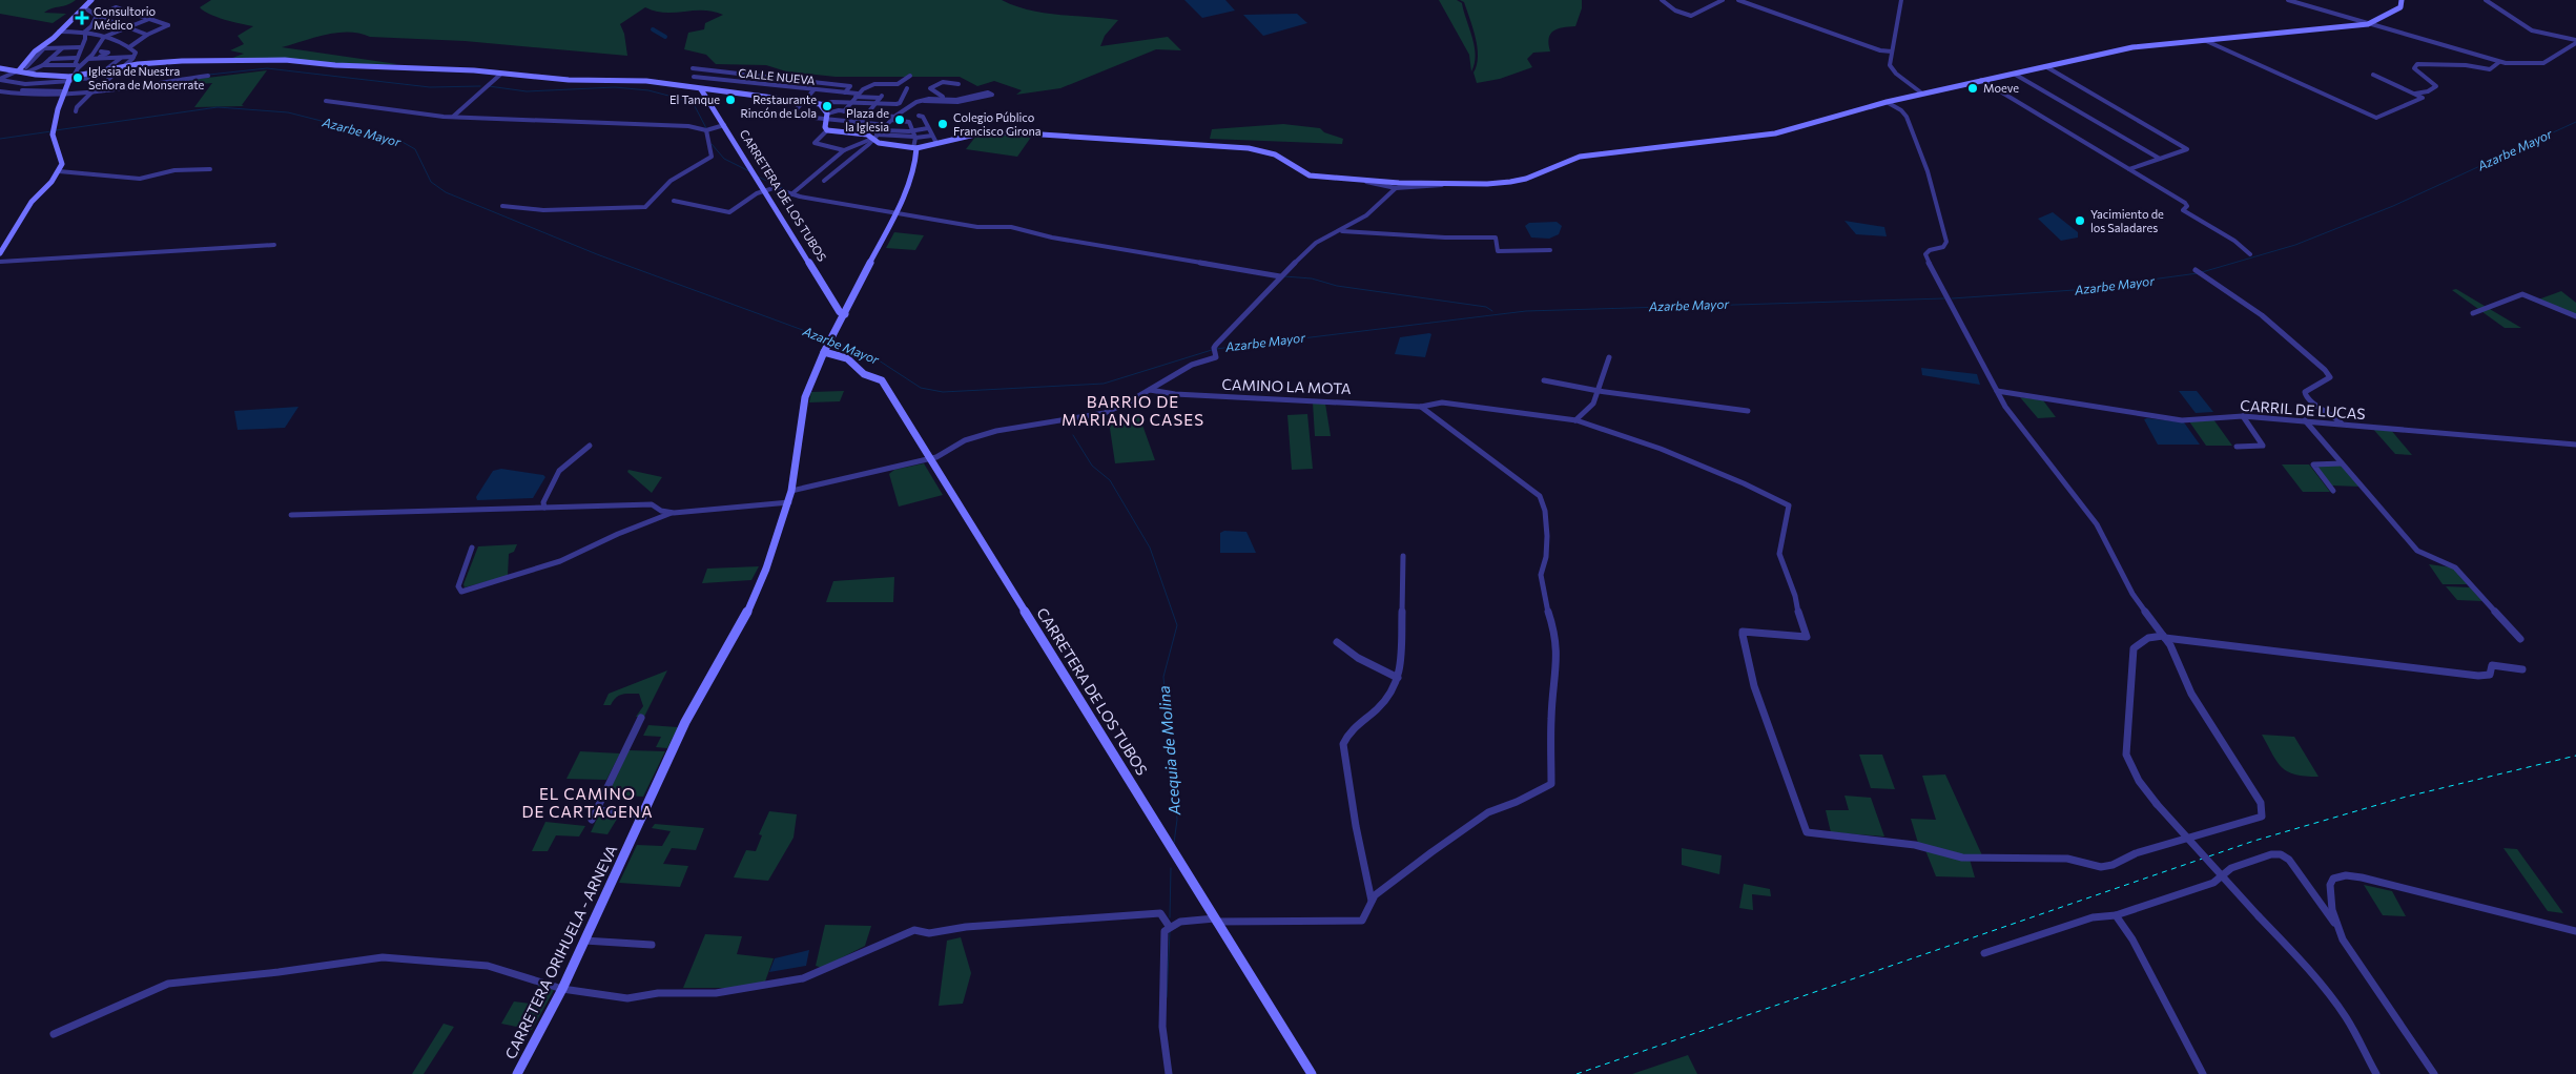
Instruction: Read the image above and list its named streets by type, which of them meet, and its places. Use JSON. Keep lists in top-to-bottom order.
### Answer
{
  "streets": {
    "main road": ["CARRETERA DE LOS TUBOS", "CARRETERA ORIHUELA - ARNEVA"],
    "street": ["CALLE NUEVA", "CAMINO LA MOTA", "CARRIL DE LUCAS"]
  },
  "crossings": [
    ["CARRETERA DE LOS TUBOS", "CARRETERA ORIHUELA - ARNEVA"]
  ],
  "districts": ["BARRIO DE MARIANO CASES", "EL CAMINO DE CARTAGENA"],
  "water": ["Azarbe Mayor", "Acequia de Molina"],
  "places": {
    "health": ["Consultorio Médico"],
    "other": [
      "Iglesia de Nuestra Señora de Monserrate",
      "Moeve",
      "El Tanque",
      "Restaurante Rincón de Lola",
      "Plaza de la Iglesia",
      "Colegio Público Francisco Girona",
      "Yacimiento de los Saladares"
    ]
  }
}
